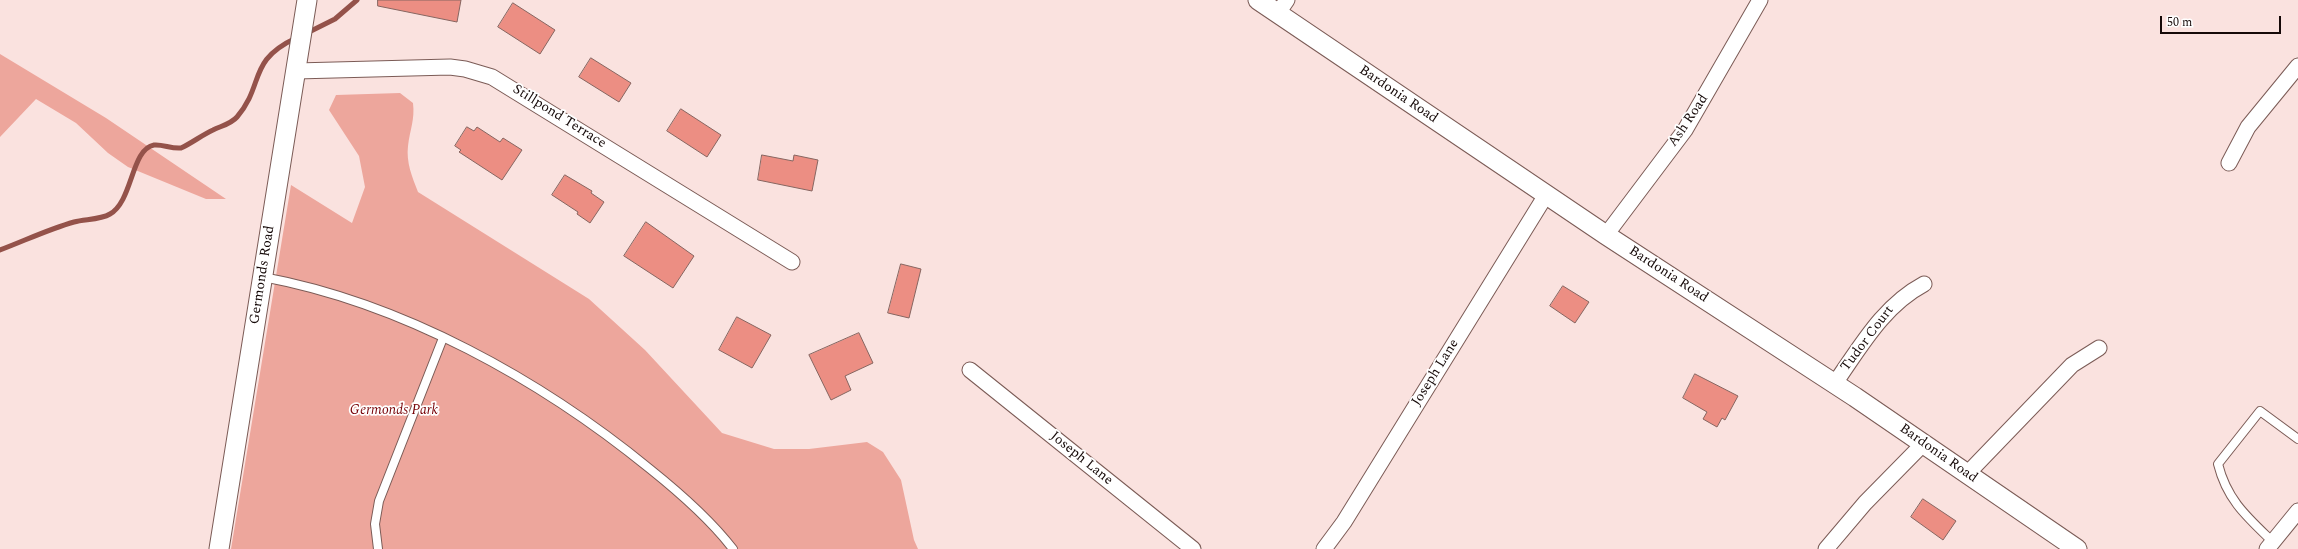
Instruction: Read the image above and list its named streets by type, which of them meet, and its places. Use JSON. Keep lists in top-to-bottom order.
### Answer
{
  "streets": {
    "street": [
      "Bardonia Road",
      "Stillpond Terrace",
      "Ash Road",
      "Germonds Road",
      "Tudor Court",
      "Joseph Lane"
    ]
  },
  "crossings": [
    ["Bardonia Road", "Ash Road"],
    ["Bardonia Road", "Tudor Court"],
    ["Bardonia Road", "Joseph Lane"],
    ["Stillpond Terrace", "Germonds Road"]
  ],
  "parks": ["Germonds Park"],
  "scale_bar": "50 m"
}
